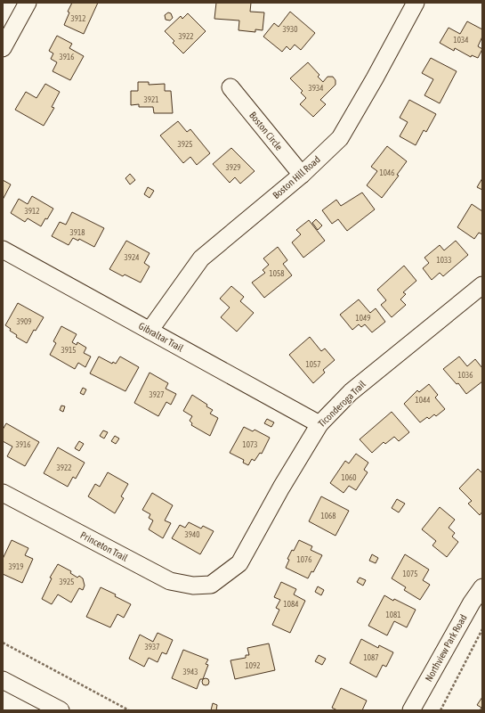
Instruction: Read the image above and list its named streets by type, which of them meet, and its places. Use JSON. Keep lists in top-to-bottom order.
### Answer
{
  "streets": {
    "street": [
      "Boston Circle",
      "Boston Hill Road",
      "Gibraltar Trail",
      "Ticonderoga Trail",
      "Princeton Trail",
      "Northview Park Road"
    ]
  },
  "crossings": [
    ["Boston Circle", "Boston Hill Road"],
    ["Boston Hill Road", "Gibraltar Trail"],
    ["Gibraltar Trail", "Ticonderoga Trail"],
    ["Ticonderoga Trail", "Princeton Trail"]
  ],
  "house_numbers": [
    "3912",
    "3930",
    "3922",
    "1034",
    "3916",
    "3934",
    "3921",
    "3925",
    "3929",
    "1046",
    "3912",
    "3918",
    "3924",
    "1033",
    "1058",
    "1049",
    "3909",
    "3915",
    "1057",
    "1036",
    "3927",
    "1044",
    "3916",
    "1073",
    "3922",
    "1060",
    "1068",
    "3940",
    "1076",
    "3919",
    "1075",
    "3925",
    "1084",
    "1081",
    "3937",
    "1087",
    "1092",
    "3943"
  ]
}
